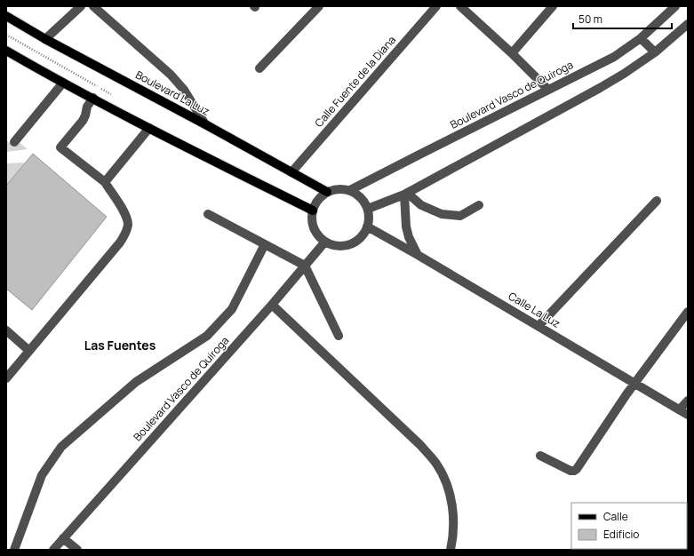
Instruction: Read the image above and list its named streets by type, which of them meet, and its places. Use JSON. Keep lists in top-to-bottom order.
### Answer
{
  "streets": {
    "main road": ["Boulevard La Luz"],
    "street": ["Calle Fuente de la Diana", "Boulevard Vasco de Quiroga", "Calle La Luz"]
  },
  "crossings": [
    ["Calle Fuente de la Diana", "Boulevard La Luz"],
    ["Boulevard La Luz", "Boulevard Vasco de Quiroga"],
    ["Boulevard La Luz", "Calle La Luz"],
    ["Boulevard Vasco de Quiroga", "Calle La Luz"]
  ],
  "districts": ["Las Fuentes"],
  "legend": ["Calle", "Edificio"],
  "scale_bar": "50 m"
}
